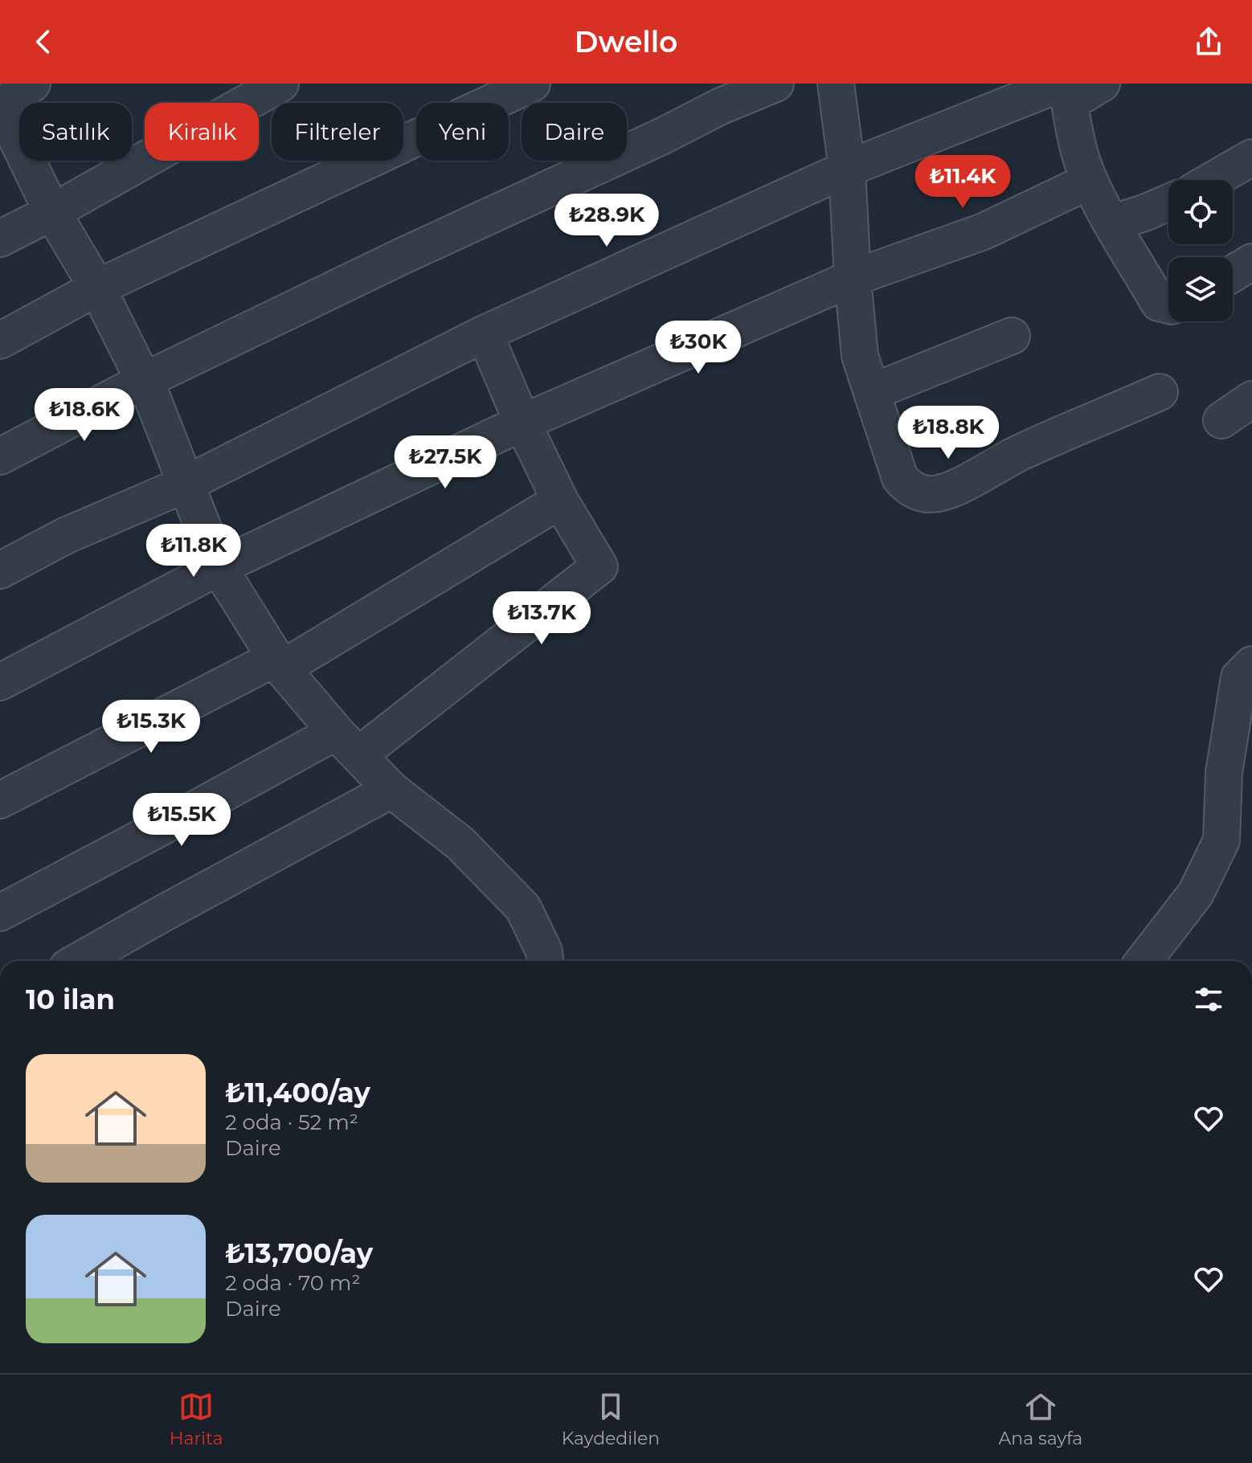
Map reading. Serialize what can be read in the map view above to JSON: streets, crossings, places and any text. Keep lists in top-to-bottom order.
{
  "page": {
    "header": "Dwello",
    "chip": [
      "Satılık",
      "Kiralık",
      "Filtreler",
      "Yeni",
      "Daire"
    ],
    "price": [
      "₺11.4K",
      "₺28.9K",
      "₺30K",
      "₺18.6K",
      "₺18.8K",
      "₺27.5K",
      "₺11.8K",
      "₺13.7K",
      "₺15.3K",
      "₺15.5K"
    ],
    "heading": "10 ilan",
    "list": [
      {
        "name": "₺11,400/ay",
        "note": "2 oda · 52 m² · Daire"
      },
      {
        "name": "₺13,700/ay",
        "note": "2 oda · 70 m² · Daire"
      }
    ],
    "tabs": ["Harita", "Kaydedilen", "Ana sayfa"]
  }
}
